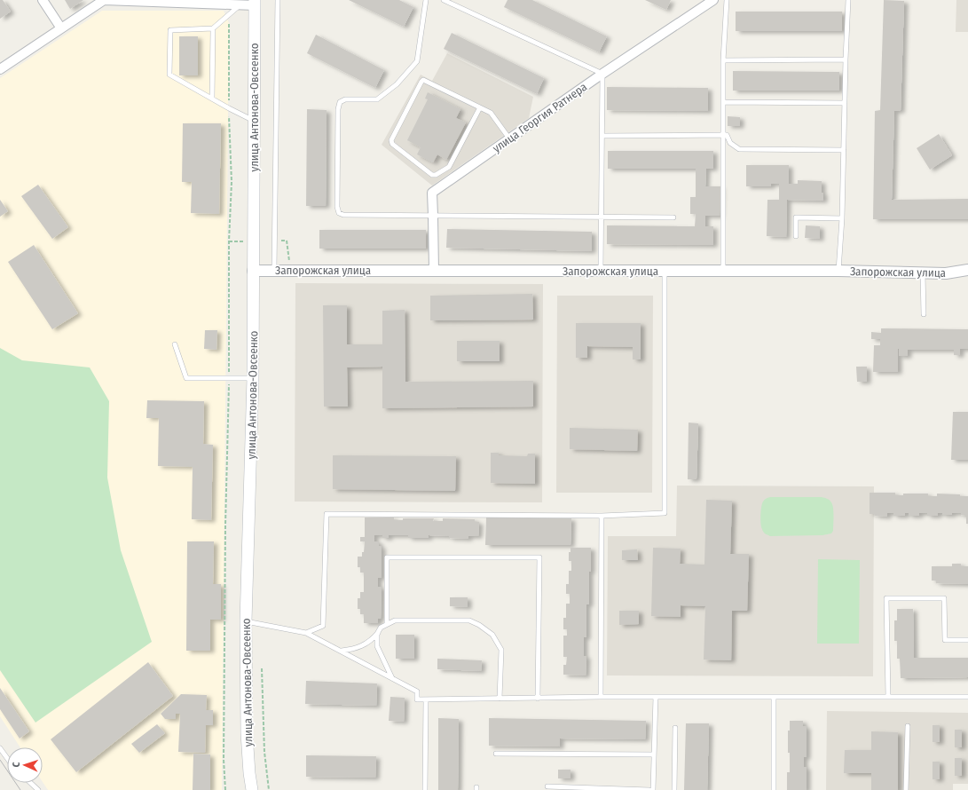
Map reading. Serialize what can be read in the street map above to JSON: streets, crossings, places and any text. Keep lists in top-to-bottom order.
{
  "streets": {
    "main road": ["улица Антонова-Овсеенко"],
    "street": ["улица Георгия Ратнера", "Запорожская улица"]
  },
  "crossings": [
    ["улица Антонова-Овсеенко", "Запорожская улица"],
    ["улица Георгия Ратнера", "Запорожская улица"]
  ],
  "north": "left"
}
